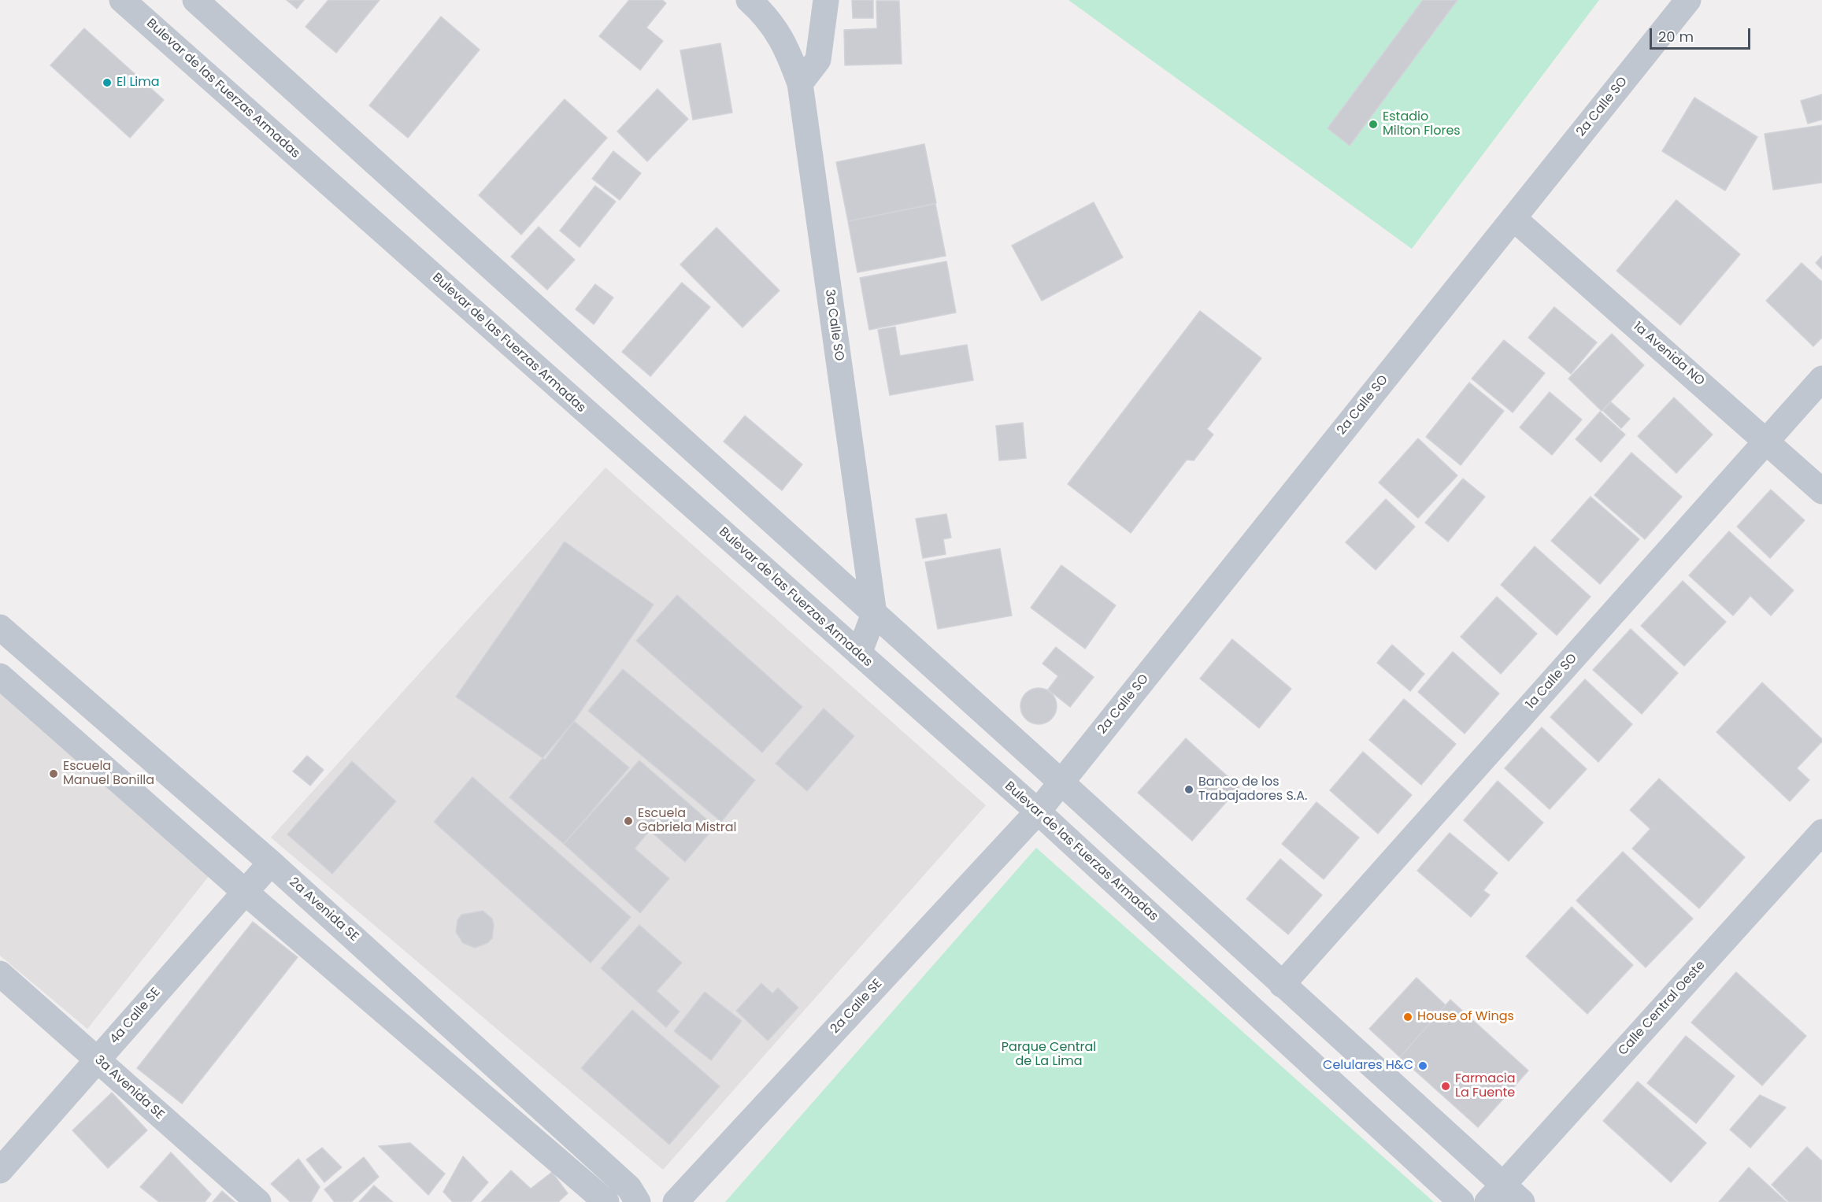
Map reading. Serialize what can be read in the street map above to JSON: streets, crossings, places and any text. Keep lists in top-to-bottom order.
{
  "streets": {
    "street": [
      "Bulevar de las Fuerzas Armadas",
      "2a Calle SO",
      "3a Calle SO",
      "1a Avenida NO",
      "1a Calle SO",
      "2a Avenida SE",
      "2a Calle SE",
      "Calle Central Oeste",
      "4a Calle SE",
      "3a Avenida SE"
    ]
  },
  "crossings": [
    ["Bulevar de las Fuerzas Armadas", "2a Calle SO"],
    ["Bulevar de las Fuerzas Armadas", "3a Calle SO"],
    ["Bulevar de las Fuerzas Armadas", "2a Calle SE"],
    ["2a Calle SO", "1a Avenida NO"],
    ["2a Calle SO", "2a Calle SE"],
    ["1a Avenida NO", "1a Calle SO"],
    ["2a Avenida SE", "4a Calle SE"],
    ["4a Calle SE", "3a Avenida SE"]
  ],
  "parks": ["Parque Central de La Lima"],
  "places": [
    "El Lima",
    "Estadio Milton Flores",
    "Escuela Manuel Bonilla",
    "Banco de los Trabajadores S.A.",
    "Escuela Gabriela Mistral",
    "House of Wings",
    "Celulares H&C",
    "Farmacia La Fuente"
  ],
  "scale_bar": "20 m"
}
